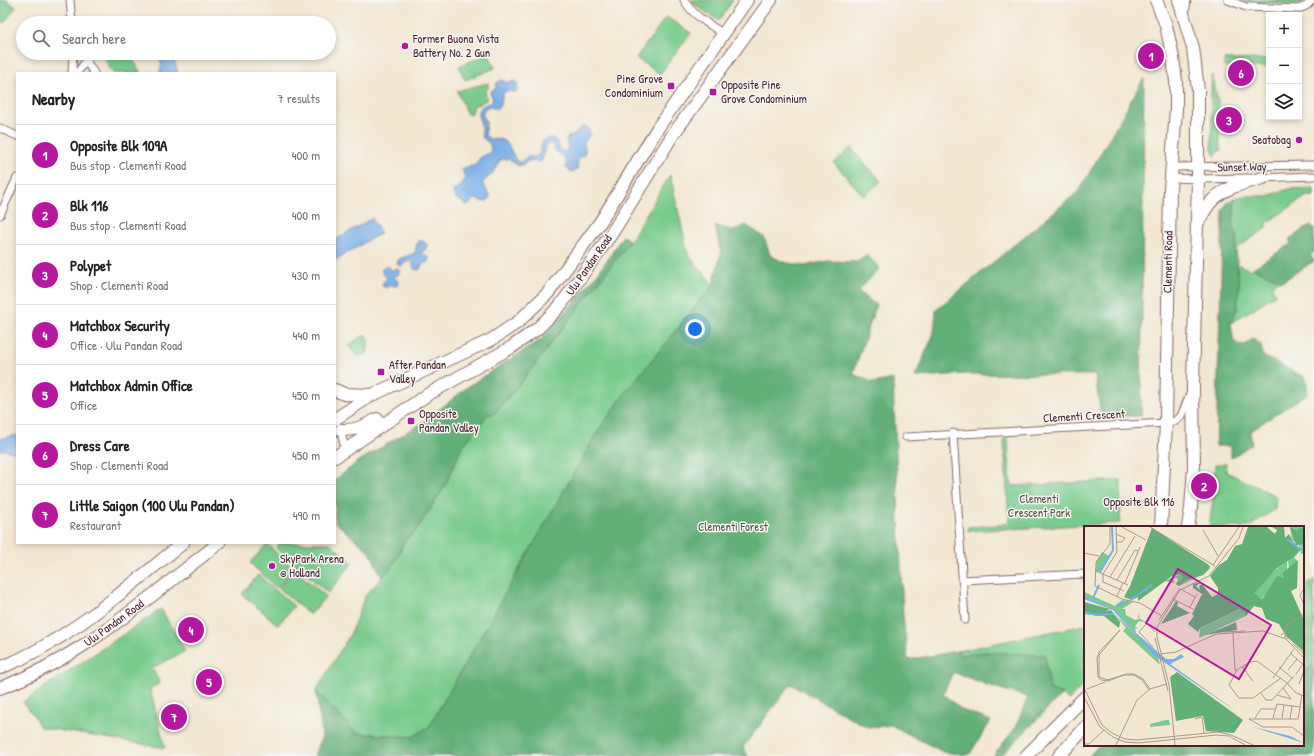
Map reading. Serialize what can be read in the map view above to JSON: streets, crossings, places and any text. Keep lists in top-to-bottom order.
{
  "streets": {
    "main road": ["Clementi Road", "Ulu Pandan Road"],
    "street": ["Sunset Way", "Clementi Crescent"]
  },
  "crossings": [
    ["Sunset Way", "Clementi Road"],
    ["Clementi Road", "Clementi Crescent"]
  ],
  "parks": ["Clementi Crescent Park", "Clementi Forest"],
  "places": {
    "other": ["Former Buona Vista Battery No. 2 Gun", "Seatobag", "SkyPark Arena @ Holland"],
    "transit": [
      "Pine Grove Condominium",
      "Opposite Pine Grove Condominium",
      "After Pandan Valley",
      "Opposite Pandan Valley",
      "Opposite Blk 116"
    ]
  },
  "page": {
    "map_buttons": ["+", "−"],
    "search": "Search here",
    "pins": [
      "1",
      "6",
      "3",
      "2",
      "4",
      "5",
      "7"
    ],
    "heading": ["Nearby", "7 results"],
    "list": [
      {
        "mark": "1",
        "name": "Opposite Blk 109A",
        "note": "Bus stop · Clementi Road",
        "value": "400 m"
      },
      {
        "mark": "2",
        "name": "Blk 116",
        "note": "Bus stop · Clementi Road",
        "value": "400 m"
      },
      {
        "mark": "3",
        "name": "Polypet",
        "note": "Shop · Clementi Road",
        "value": "430 m"
      },
      {
        "mark": "4",
        "name": "Matchbox Security",
        "note": "Office · Ulu Pandan Road",
        "value": "440 m"
      },
      {
        "mark": "5",
        "name": "Matchbox Admin Office",
        "note": "Office",
        "value": "450 m"
      },
      {
        "mark": "6",
        "name": "Dress Care",
        "note": "Shop · Clementi Road",
        "value": "450 m"
      },
      {
        "mark": "7",
        "name": "Little Saigon (100 Ulu Pandan)",
        "note": "Restaurant",
        "value": "490 m"
      }
    ]
  }
}
